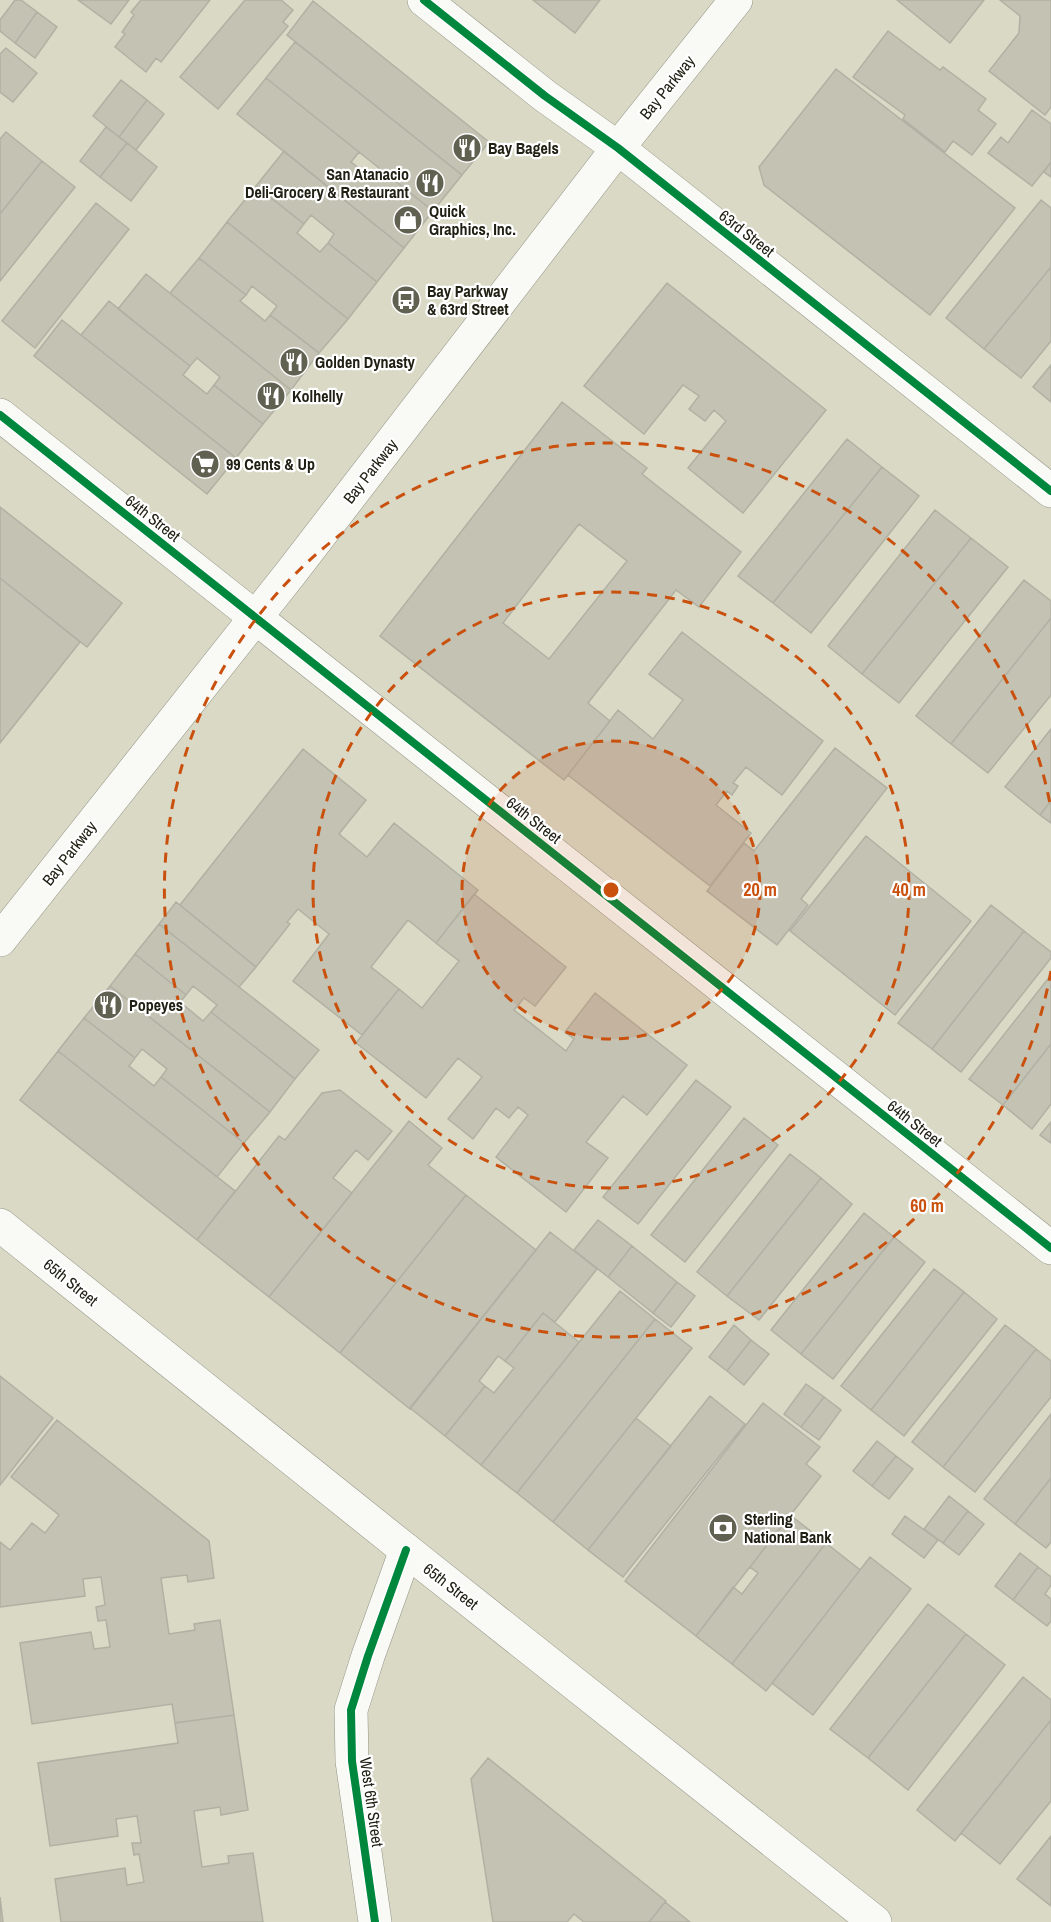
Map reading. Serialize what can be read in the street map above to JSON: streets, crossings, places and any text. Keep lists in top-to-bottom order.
{
  "streets": {
    "street": [
      "Bay Parkway",
      "63rd Street",
      "64th Street",
      "65th Street",
      "West 6th Street"
    ]
  },
  "crossings": [
    ["Bay Parkway", "63rd Street"],
    ["Bay Parkway", "64th Street"],
    ["65th Street", "West 6th Street"]
  ],
  "places": {
    "restaurant": [
      "Bay Bagels",
      "San Atanacio Deli-Grocery & Restaurant",
      "Golden Dynasty",
      "Kolhelly",
      "Popeyes"
    ],
    "shop": ["Quick Graphics, Inc."],
    "bus stop": ["Bay Parkway & 63rd Street"],
    "supermarket": ["99 Cents & Up"],
    "bank": ["Sterling National Bank"]
  },
  "rings": ["20 m", "40 m", "60 m"]
}
